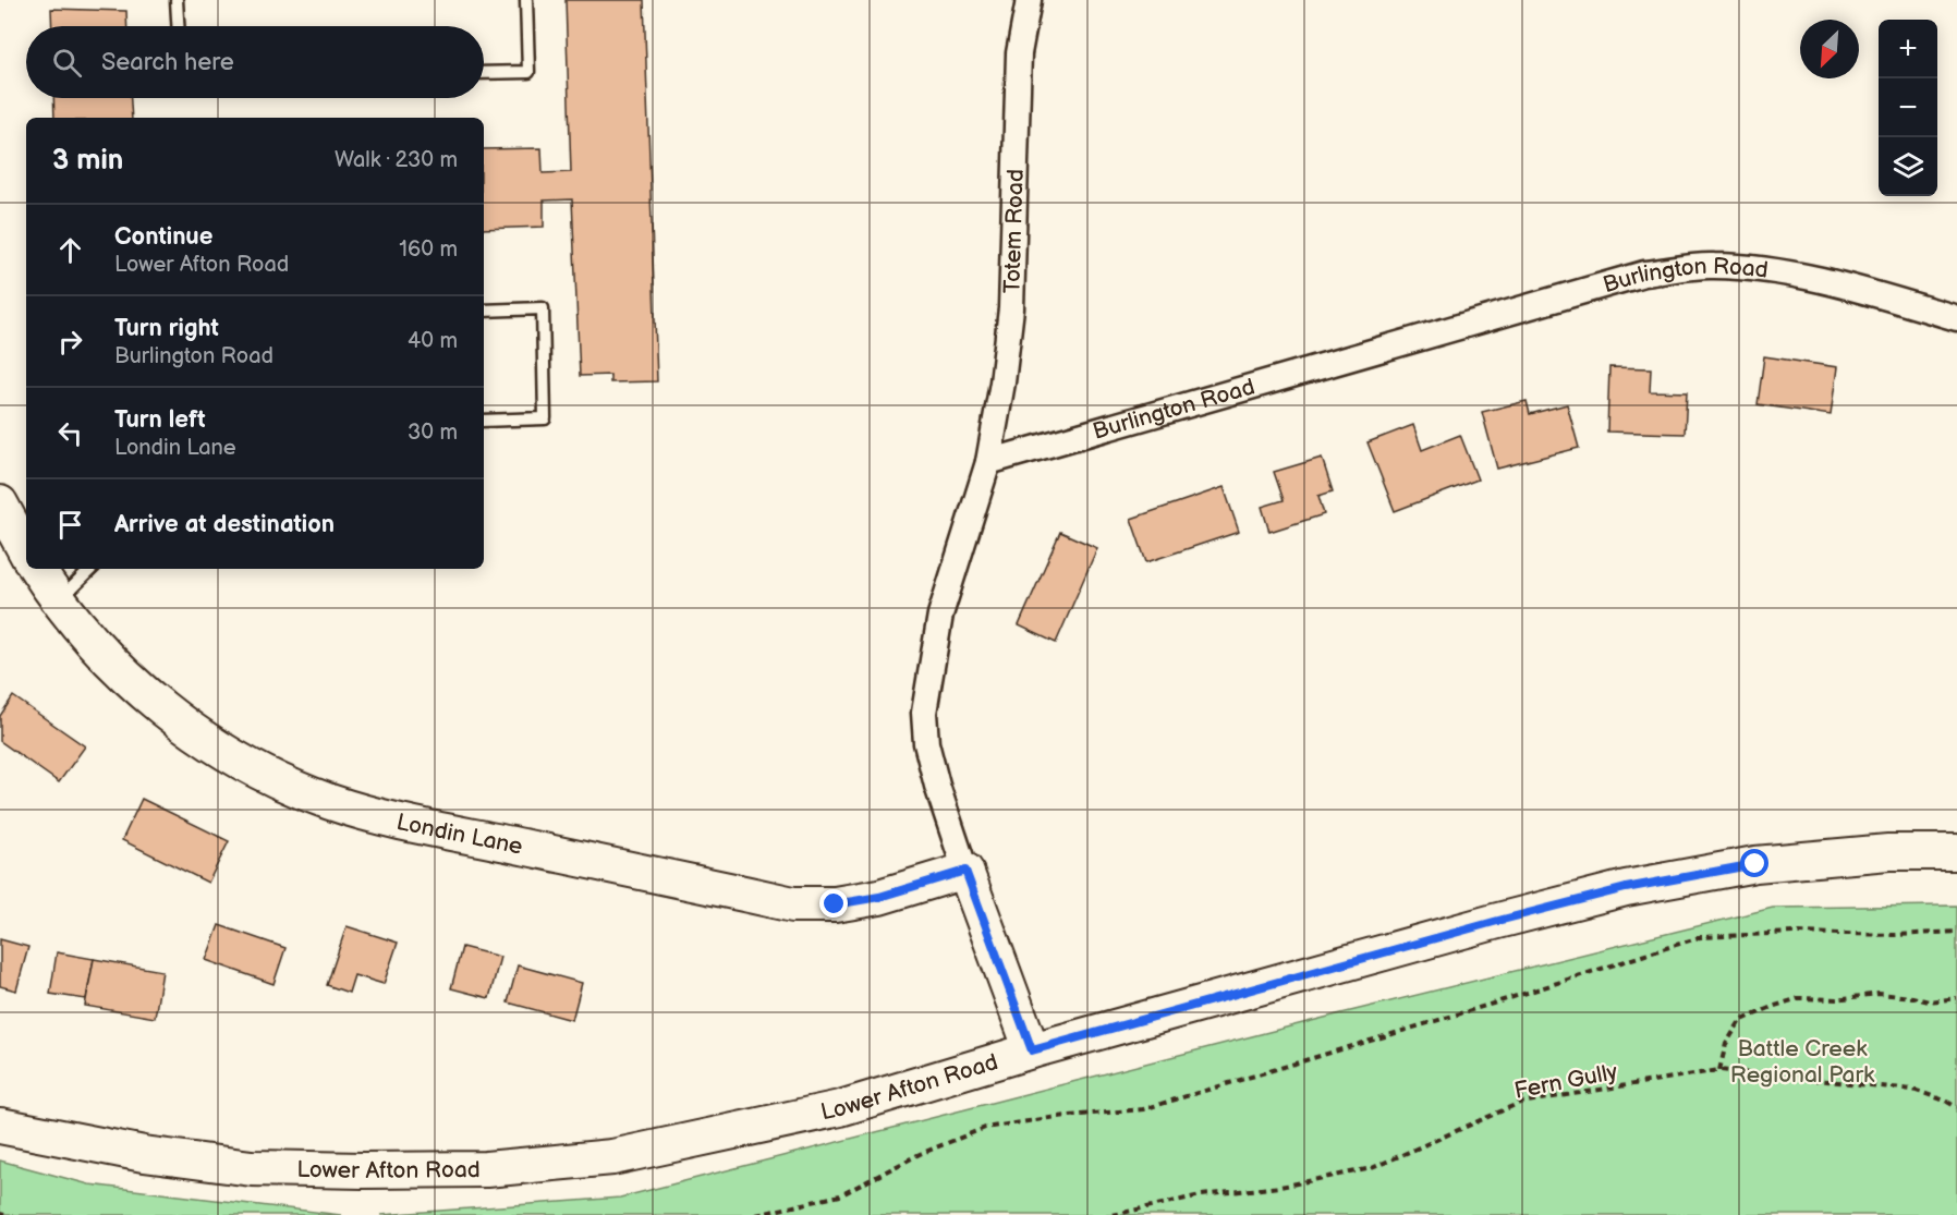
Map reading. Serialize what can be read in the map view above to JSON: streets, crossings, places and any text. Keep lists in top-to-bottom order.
{
  "streets": {
    "main road": ["Londin Lane", "Lower Afton Road"],
    "street": ["Totem Road", "Burlington Road"],
    "path": ["Fern Gully"]
  },
  "crossings": [
    ["Totem Road", "Burlington Road"]
  ],
  "parks": ["Battle Creek Regional Park"],
  "north": "bottom left",
  "page": {
    "map_buttons": ["+", "−"],
    "search": "Search here",
    "heading": ["3 min", "Walk · 230 m"],
    "list": [
      ["Continue", "Lower Afton Road", "160 m"],
      ["Turn right", "Burlington Road", "40 m"],
      ["Turn left", "Londin Lane", "30 m"],
      "Arrive at destination"
    ]
  }
}
